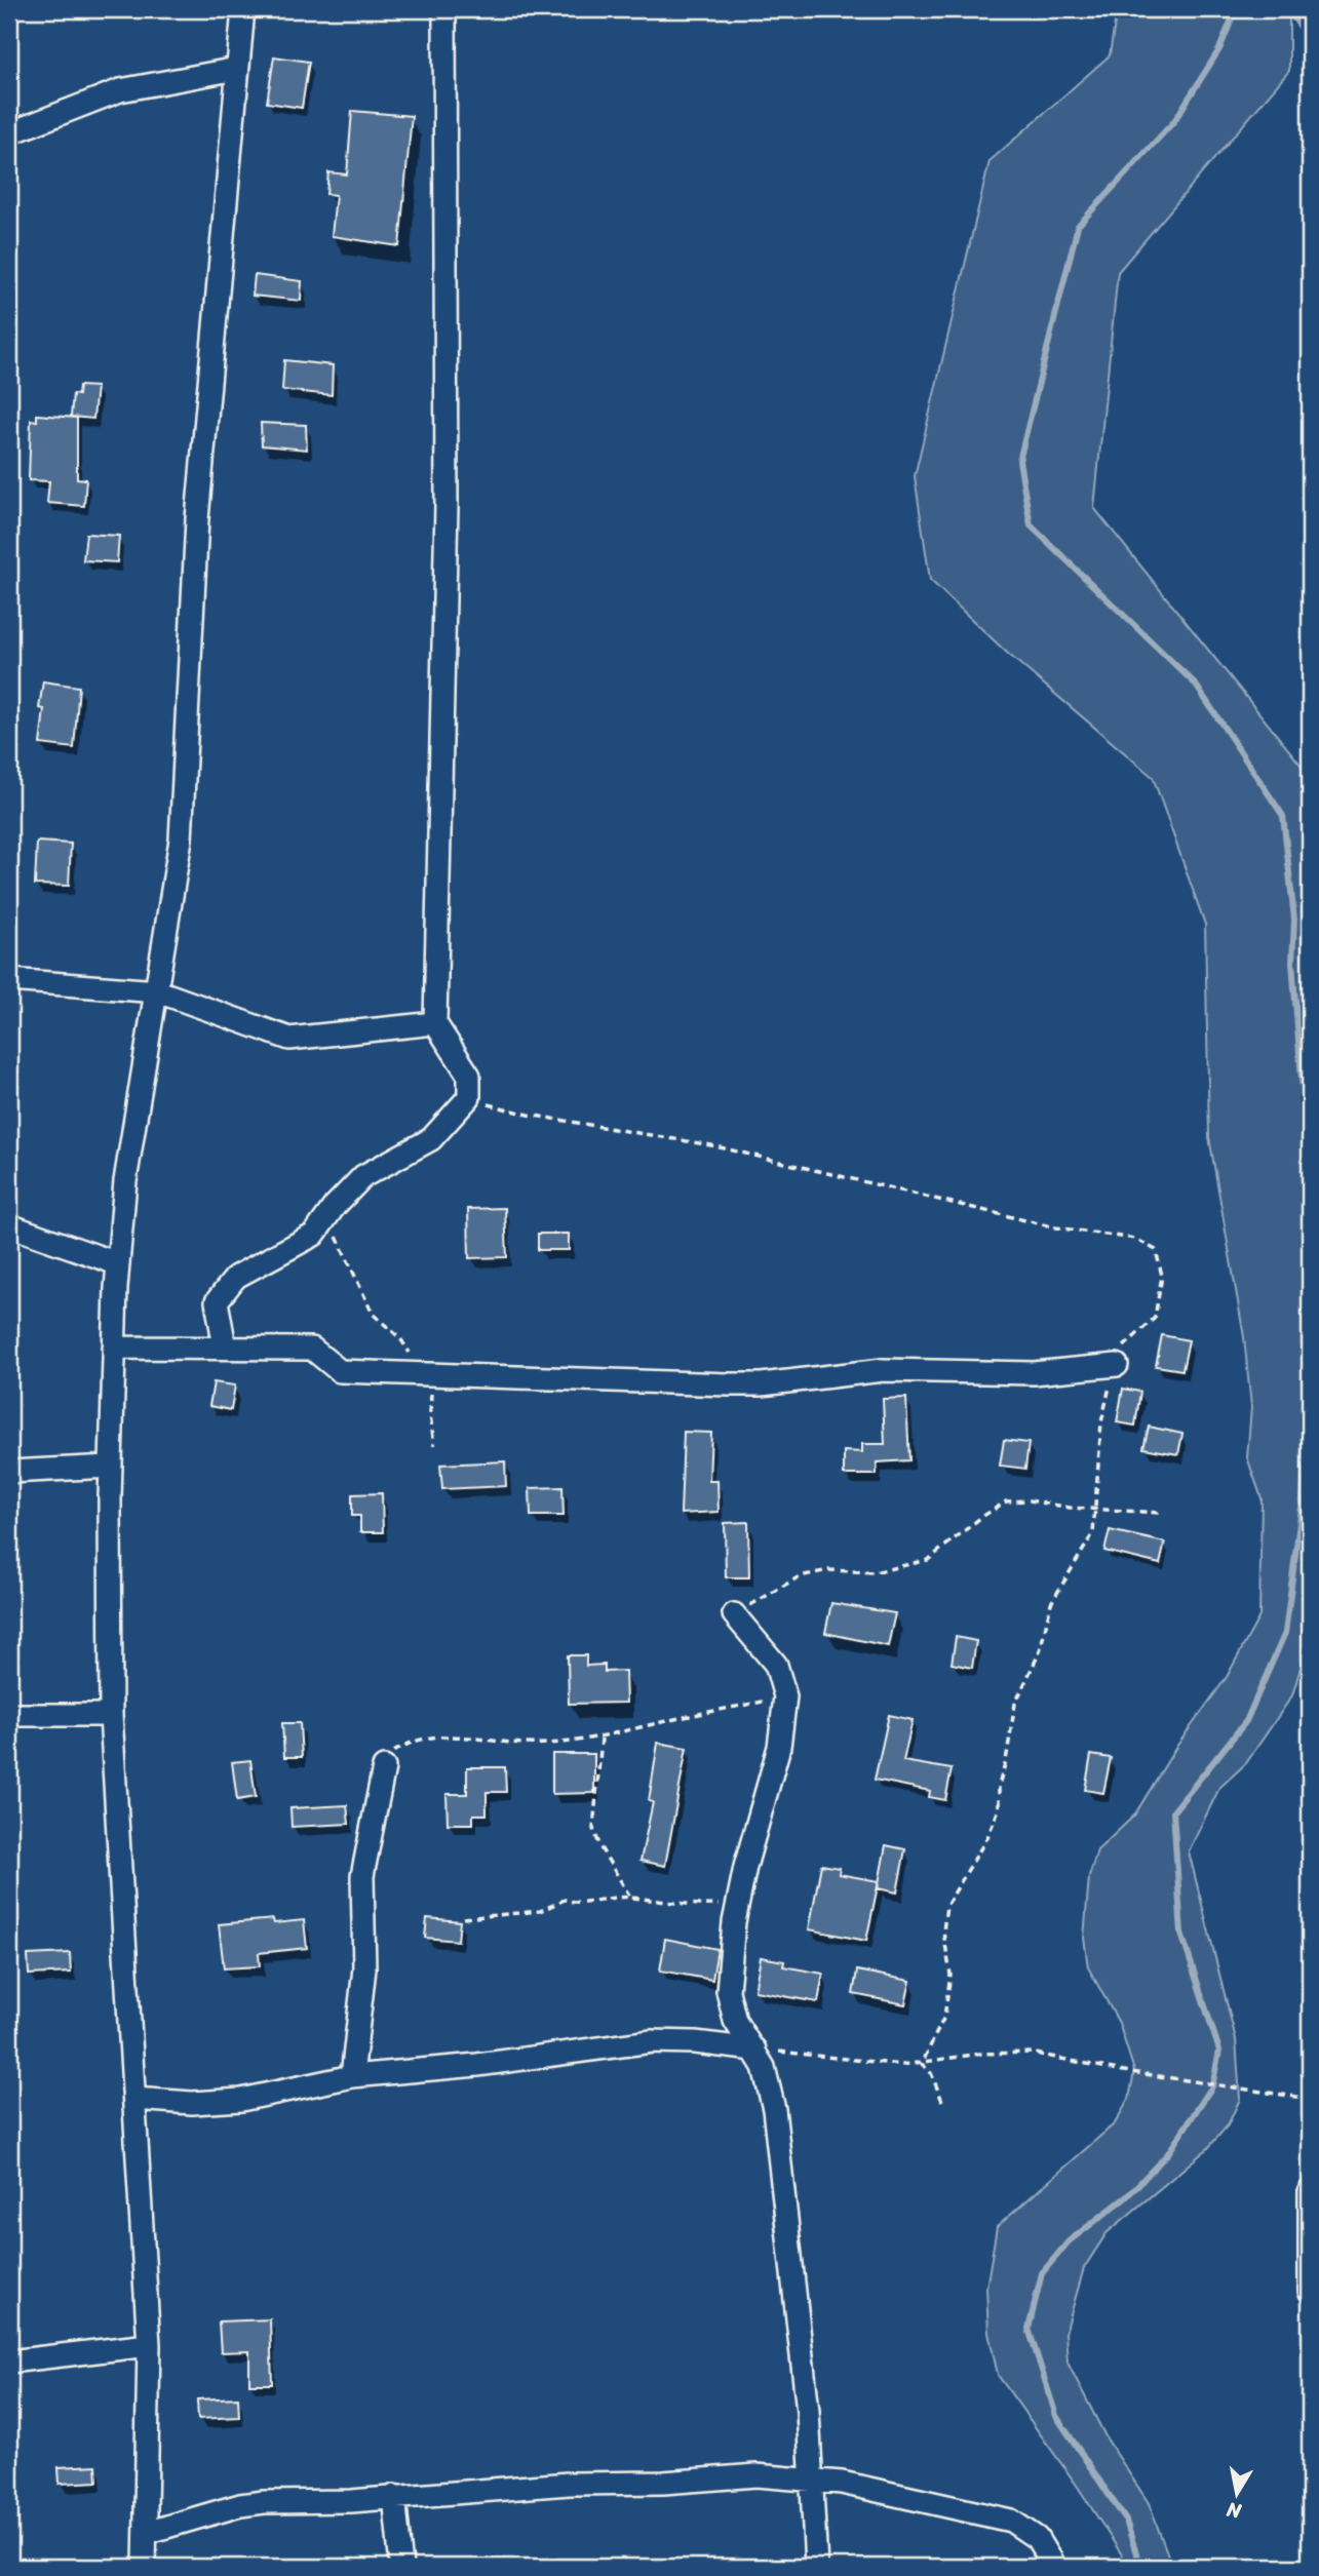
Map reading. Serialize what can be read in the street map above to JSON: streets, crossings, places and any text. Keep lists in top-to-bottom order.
{
  "north": "bottom"
}
